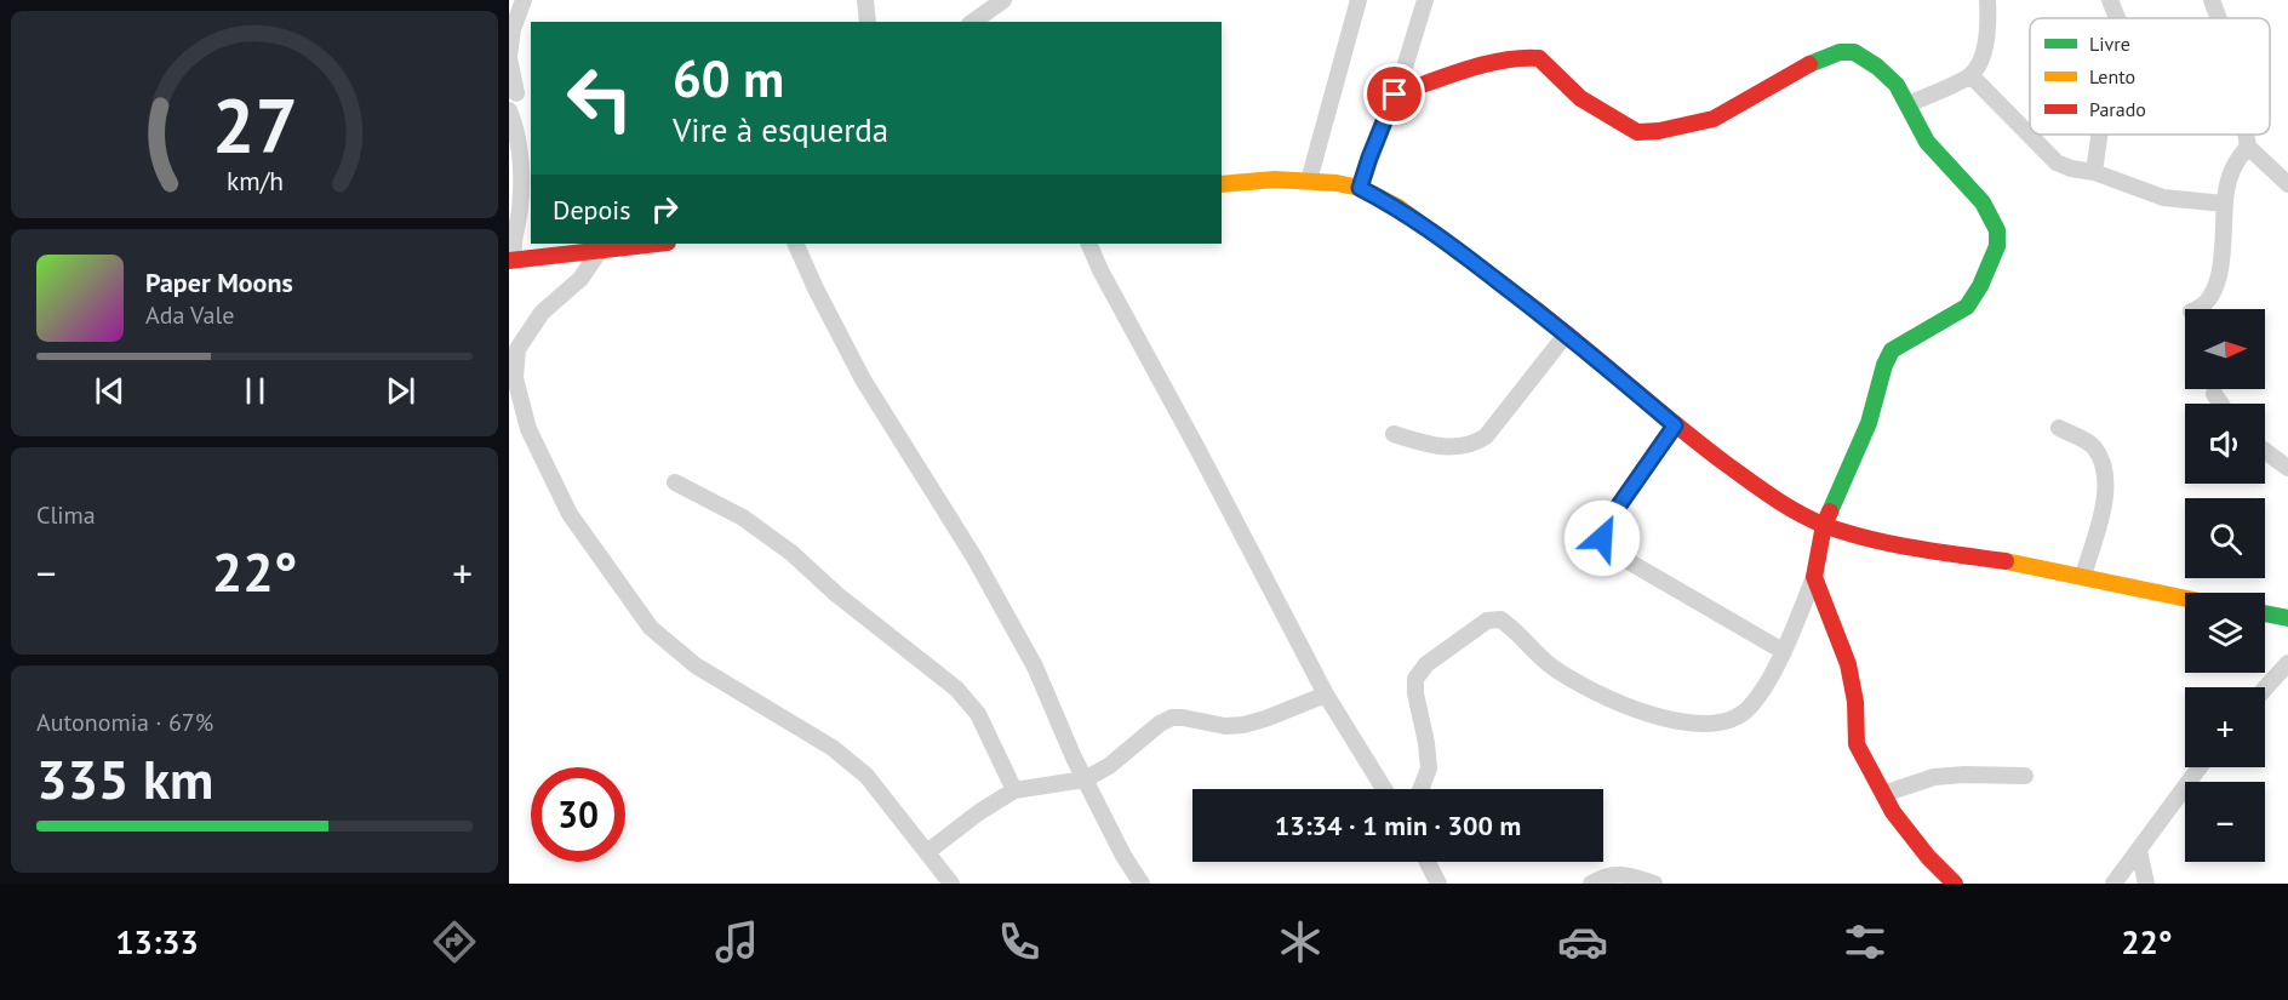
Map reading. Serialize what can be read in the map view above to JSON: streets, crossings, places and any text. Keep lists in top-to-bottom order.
{
  "legend": ["Livre", "Lento", "Parado"],
  "north": "right",
  "page": {
    "turn": ["60 m", "Vire à esquerda"],
    "then": "Depois",
    "song": ["Paper Moons", "Ada Vale"],
    "map_buttons": ["+", "−"],
    "tile": [
      "Clima",
      ["Autonomia · 67%", "335 km"]
    ],
    "heat": ["−", "22°", "+"],
    "limit": "30",
    "trip": "13:34 · 1 min · 300 m",
    "tabs": ["13:33", "22°"],
    "gauge": ["27", "km/h"]
  }
}
